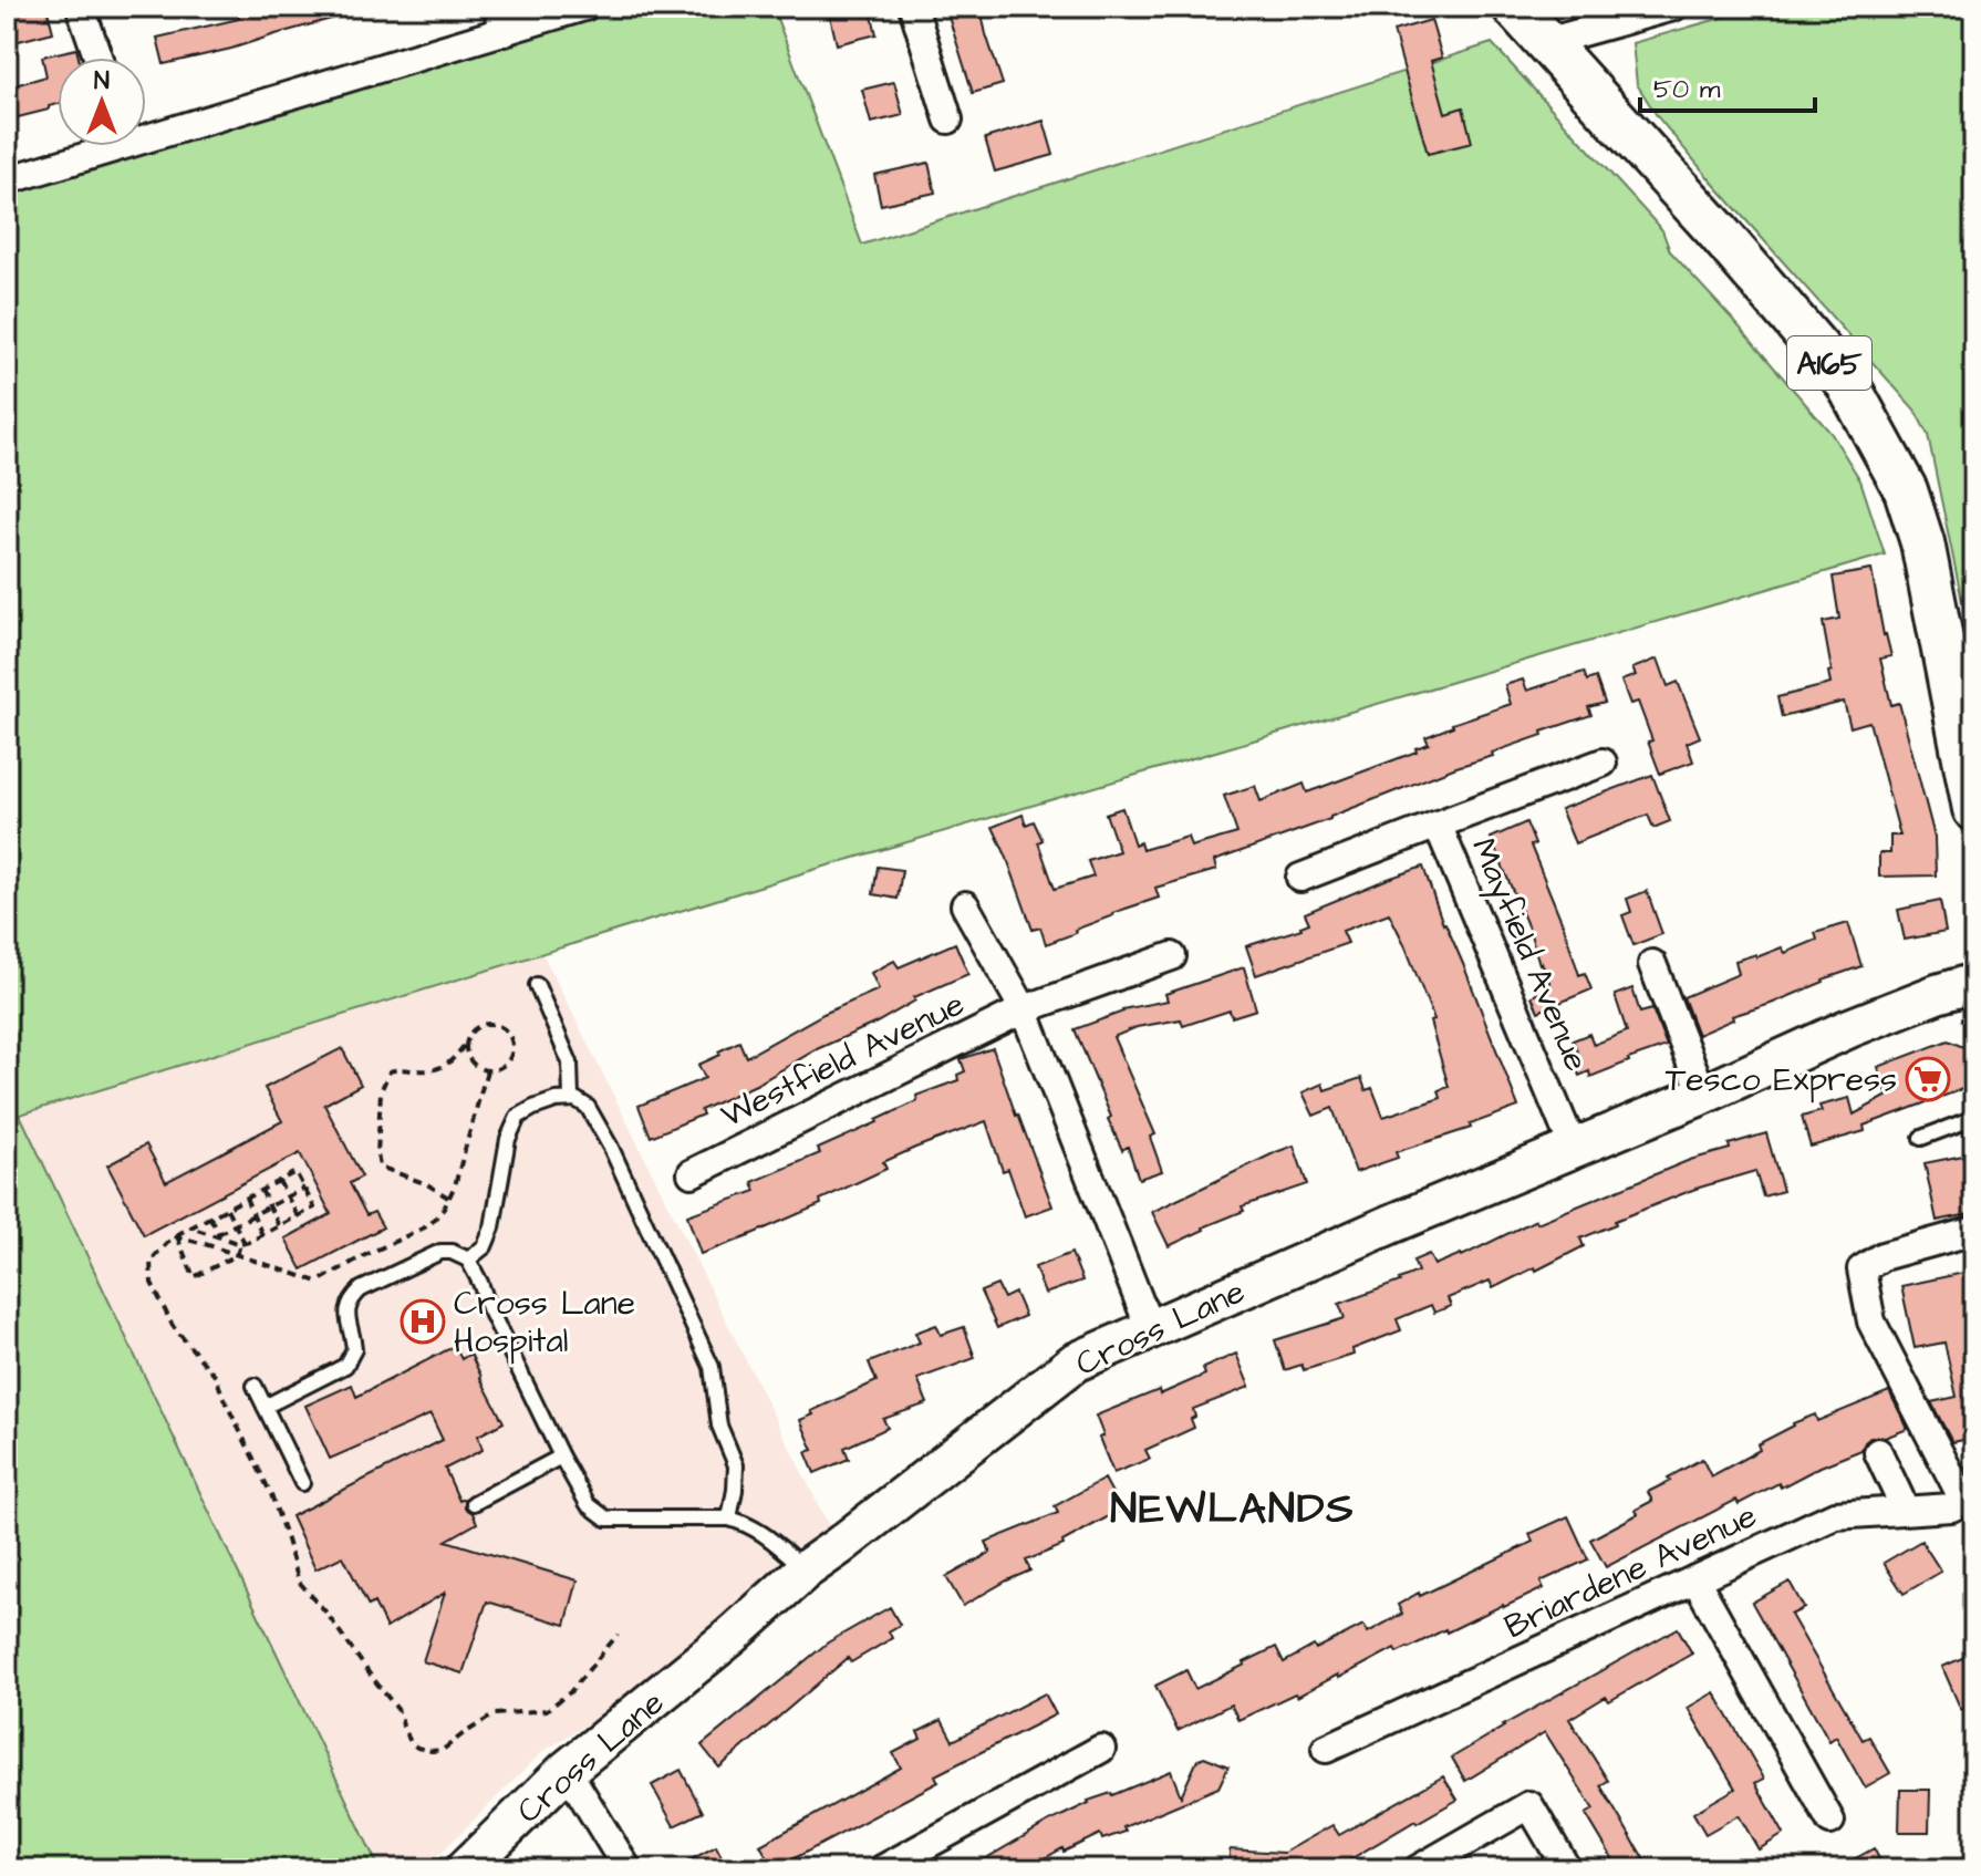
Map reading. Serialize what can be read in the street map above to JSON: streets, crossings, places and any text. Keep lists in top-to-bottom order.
{
  "streets": {
    "main road": ["A165"],
    "street": [
      "Mayfield Avenue",
      "Westfield Avenue",
      "Cross Lane",
      "Briardene Avenue"
    ]
  },
  "crossings": [
    ["Mayfield Avenue", "Cross Lane"],
    ["Westfield Avenue", "Cross Lane"]
  ],
  "districts": ["NEWLANDS"],
  "places": {
    "supermarket": ["Tesco Express"],
    "hospital": ["Cross Lane Hospital"]
  },
  "scale_bar": "50 m",
  "north": "top"
}
